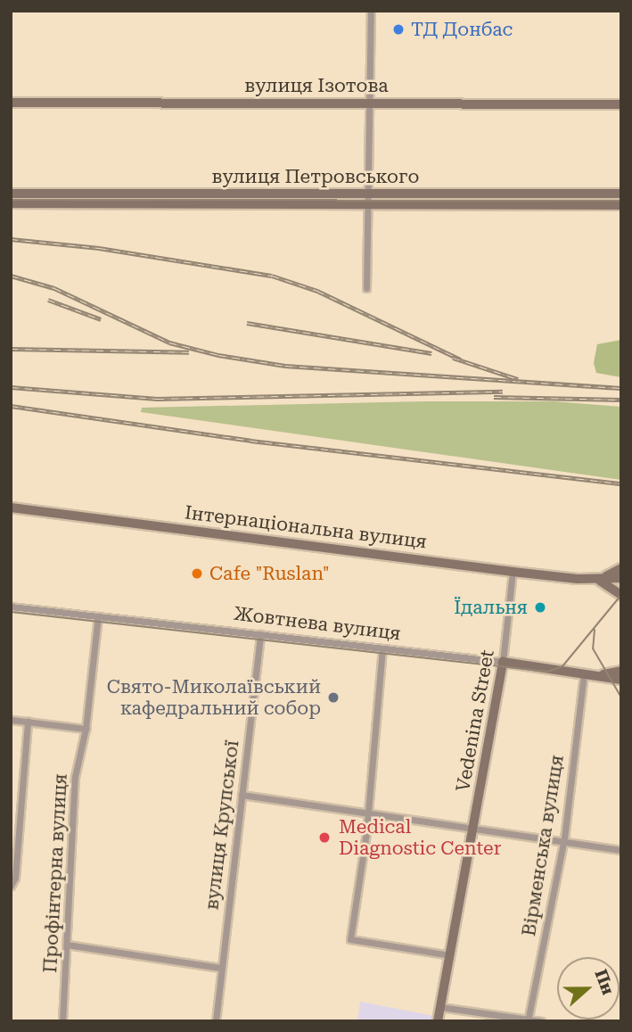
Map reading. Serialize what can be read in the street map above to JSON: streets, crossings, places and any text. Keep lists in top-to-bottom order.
{
  "streets": {
    "main road": [
      "вулиця Ізотова",
      "вулиця Петровського",
      "Інтернаціональна вулиця",
      "Жовтнева вулиця",
      "Vedenina Street"
    ],
    "street": ["вулиця Крупської", "Вірменська вулиця", "Профінтерна вулиця"]
  },
  "crossings": [
    ["Інтернаціональна вулиця", "Vedenina Street"],
    ["Жовтнева вулиця", "Vedenina Street"],
    ["Жовтнева вулиця", "вулиця Крупської"],
    ["Жовтнева вулиця", "Вірменська вулиця"],
    ["Жовтнева вулиця", "Профінтерна вулиця"]
  ],
  "places": [
    "ТД Донбас",
    "Cafe \"Ruslan\"",
    "Їдальня",
    "Свято-Миколаївський кафедральний собор",
    "Medical Diagnostic Center"
  ],
  "north": "right"
}
